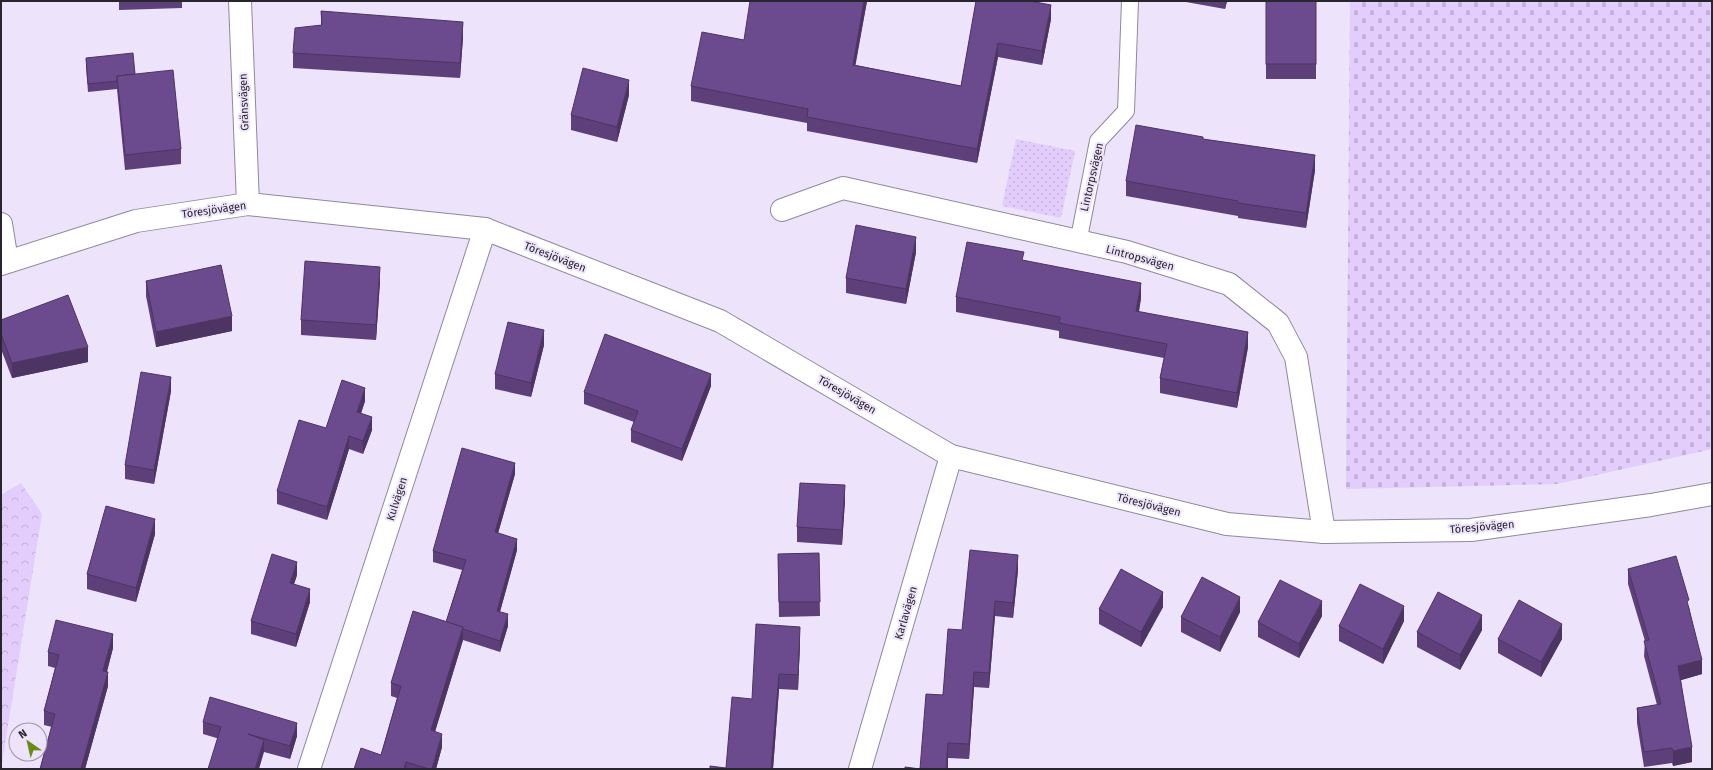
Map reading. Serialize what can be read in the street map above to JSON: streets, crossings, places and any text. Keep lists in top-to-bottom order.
{
  "streets": {
    "street": [
      "Gränsvägen",
      "Töresjövägen",
      "Lintropsvägen",
      "Kulvägen",
      "Karlavägen"
    ],
    "lane": ["Lintorpsvägen"]
  },
  "crossings": [
    ["Gränsvägen", "Töresjövägen"],
    ["Lintorpsvägen", "Lintropsvägen"],
    ["Töresjövägen", "Lintropsvägen"],
    ["Töresjövägen", "Kulvägen"],
    ["Töresjövägen", "Karlavägen"]
  ],
  "north": "top left"
}
